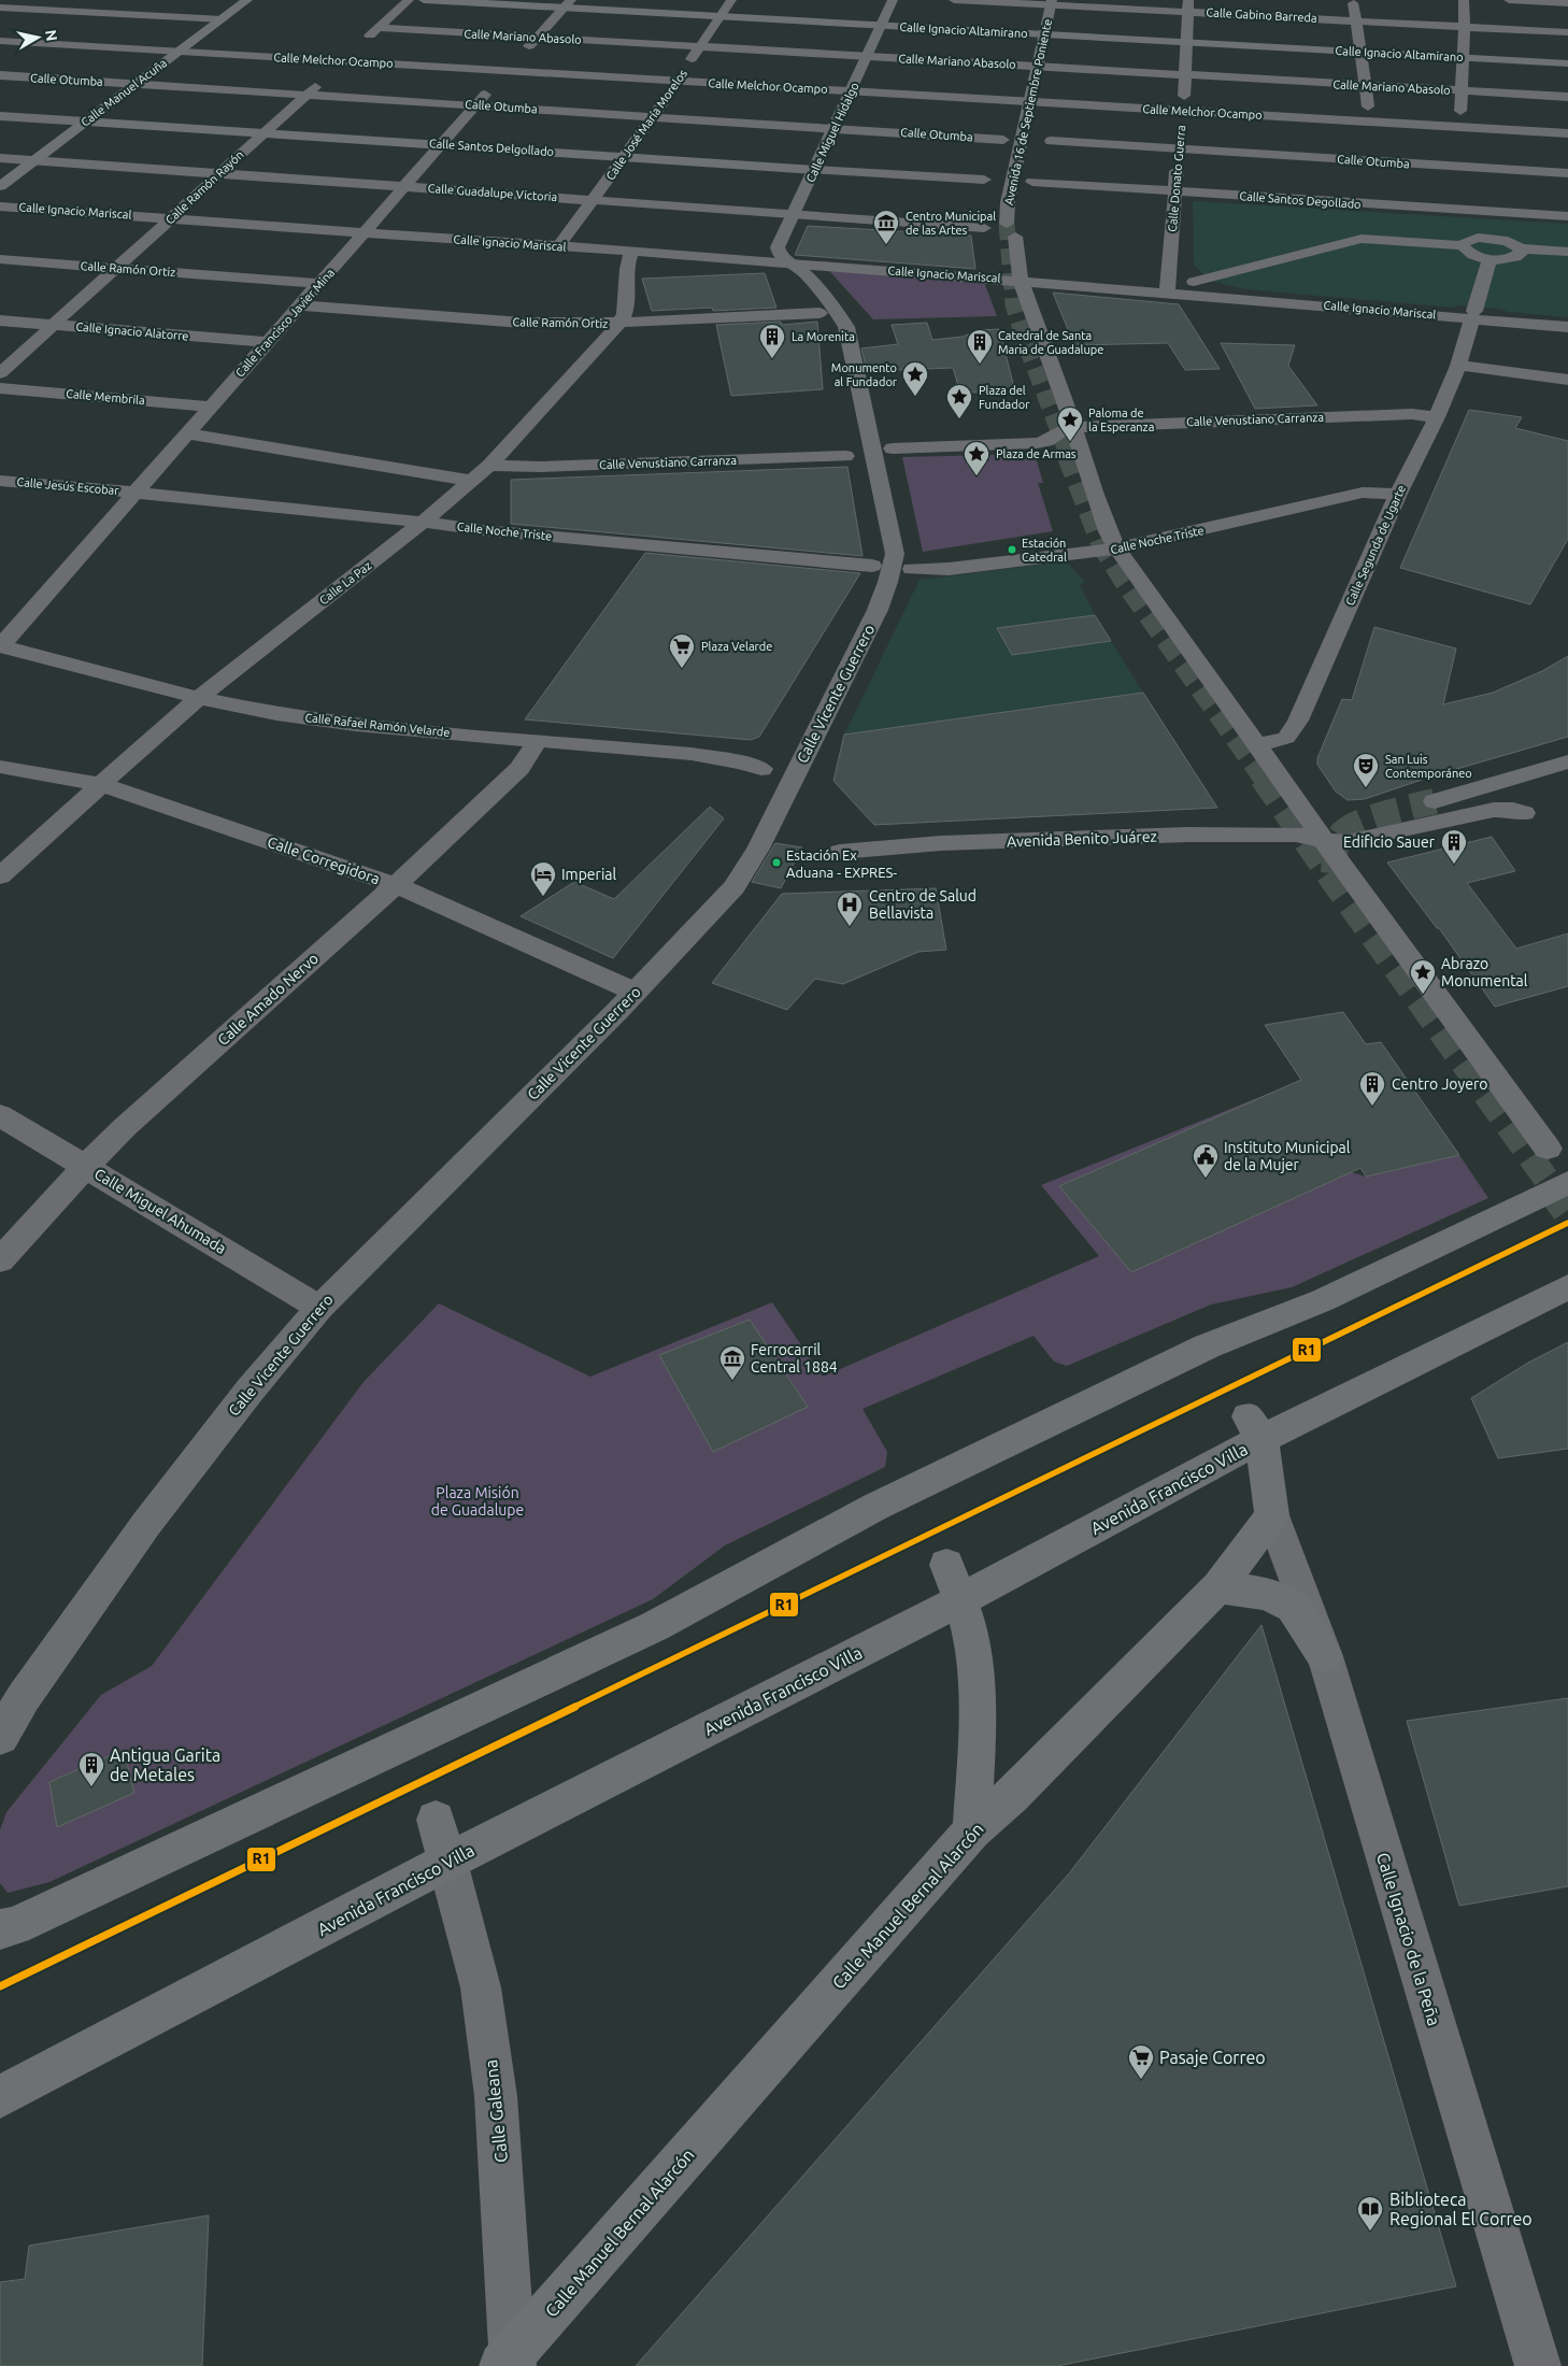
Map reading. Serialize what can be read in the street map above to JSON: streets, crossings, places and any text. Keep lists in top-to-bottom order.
{
  "streets": {
    "main road": [
      "Calle Ignacio Altamirano",
      "Calle Manuel Acuña",
      "Avenida 16 de Septiembre Poniente",
      "Calle Miguel Hidalgo",
      "Calle Santos Delgollado",
      "Calle Vicente Guerrero",
      "Avenida Francisco Villa",
      "Calle Manuel Bernal Alarcón"
    ],
    "street": [
      "Calle Gabino Barreda",
      "Calle Mariano Abasolo",
      "Calle Melchor Ocampo",
      "Calle Otumba",
      "Calle José María Morelos",
      "Calle Donato Guerra",
      "Calle Ramón Rayón",
      "Calle Guadalupe Victoria",
      "Calle Santos Degollado",
      "Calle Ignacio Mariscal",
      "Calle Ramón Ortiz",
      "Calle Francisco Javier Mina",
      "Calle Ignacio Alatorre",
      "Calle Membrila",
      "Calle Venustiano Carranza",
      "Calle Jesús Escobar",
      "Calle Noche Triste",
      "Calle Segunda de Ugarte",
      "Calle La Paz",
      "Calle Rafael Ramón Velarde",
      "Avenida Benito Juárez",
      "Calle Corregidora",
      "Calle Amado Nervo",
      "Calle Miguel Ahumada",
      "Calle Ignacio de la Peña",
      "Calle Galeana"
    ]
  },
  "crossings": [
    ["Calle Gabino Barreda", "Avenida 16 de Septiembre Poniente"],
    ["Calle Gabino Barreda", "Calle Donato Guerra"],
    ["Calle Ignacio Altamirano", "Avenida 16 de Septiembre Poniente"],
    ["Calle Ignacio Altamirano", "Calle José María Morelos"],
    ["Calle Ignacio Altamirano", "Calle Miguel Hidalgo"],
    ["Calle Ignacio Altamirano", "Calle Donato Guerra"],
    ["Calle Ignacio Altamirano", "Calle Francisco Javier Mina"],
    ["Calle Mariano Abasolo", "Avenida 16 de Septiembre Poniente"],
    ["Calle Mariano Abasolo", "Calle José María Morelos"],
    ["Calle Mariano Abasolo", "Calle Miguel Hidalgo"],
    ["Calle Mariano Abasolo", "Calle Donato Guerra"],
    ["Calle Mariano Abasolo", "Calle Ramón Rayón"],
    ["Calle Mariano Abasolo", "Calle Francisco Javier Mina"],
    ["Calle Melchor Ocampo", "Calle Manuel Acuña"],
    ["Calle Melchor Ocampo", "Avenida 16 de Septiembre Poniente"],
    ["Calle Melchor Ocampo", "Calle José María Morelos"],
    ["Calle Melchor Ocampo", "Calle Miguel Hidalgo"],
    ["Calle Melchor Ocampo", "Calle Donato Guerra"],
    ["Calle Melchor Ocampo", "Calle Ramón Rayón"],
    ["Calle Melchor Ocampo", "Calle Francisco Javier Mina"],
    ["Calle Otumba", "Calle Manuel Acuña"],
    ["Calle Otumba", "Calle José María Morelos"],
    ["Calle Otumba", "Calle Miguel Hidalgo"],
    ["Calle Otumba", "Calle Donato Guerra"],
    ["Calle Otumba", "Calle Ramón Rayón"],
    ["Calle Otumba", "Calle Francisco Javier Mina"],
    ["Calle Manuel Acuña", "Calle Santos Delgollado"],
    ["Calle Manuel Acuña", "Calle Guadalupe Victoria"],
    ["Calle José María Morelos", "Calle Santos Delgollado"],
    ["Calle José María Morelos", "Calle Guadalupe Victoria"],
    ["Calle José María Morelos", "Calle Ignacio Mariscal"],
    ["Calle Miguel Hidalgo", "Calle Santos Delgollado"],
    ["Calle Miguel Hidalgo", "Calle Guadalupe Victoria"],
    ["Calle Miguel Hidalgo", "Calle Ignacio Mariscal"],
    ["Calle Miguel Hidalgo", "Calle Vicente Guerrero"],
    ["Calle Santos Delgollado", "Calle Ramón Rayón"],
    ["Calle Santos Delgollado", "Calle Francisco Javier Mina"],
    ["Calle Donato Guerra", "Calle Santos Degollado"],
    ["Calle Donato Guerra", "Calle Ignacio Mariscal"],
    ["Calle Ramón Rayón", "Calle Guadalupe Victoria"],
    ["Calle Ramón Rayón", "Calle Ignacio Mariscal"],
    ["Calle Ramón Rayón", "Calle Ramón Ortiz"],
    ["Calle Ramón Rayón", "Calle Ignacio Alatorre"],
    ["Calle Guadalupe Victoria", "Calle Francisco Javier Mina"],
    ["Calle Ignacio Mariscal", "Calle Francisco Javier Mina"],
    ["Calle Ignacio Mariscal", "Calle La Paz"],
    ["Calle Ignacio Mariscal", "Calle Vicente Guerrero"],
    ["Calle Ramón Ortiz", "Calle Francisco Javier Mina"],
    ["Calle Ramón Ortiz", "Calle La Paz"],
    ["Calle Francisco Javier Mina", "Calle Ignacio Alatorre"],
    ["Calle Francisco Javier Mina", "Calle Membrila"],
    ["Calle Francisco Javier Mina", "Calle Jesús Escobar"],
    ["Calle Francisco Javier Mina", "Calle Noche Triste"],
    ["Calle Francisco Javier Mina", "Calle Rafael Ramón Velarde"],
    ["Calle Venustiano Carranza", "Calle Segunda de Ugarte"],
    ["Calle Venustiano Carranza", "Calle La Paz"],
    ["Calle Jesús Escobar", "Calle Noche Triste"],
    ["Calle Noche Triste", "Calle Segunda de Ugarte"],
    ["Calle Noche Triste", "Calle La Paz"],
    ["Calle La Paz", "Calle Rafael Ramón Velarde"],
    ["Calle La Paz", "Calle Corregidora"],
    ["Calle Vicente Guerrero", "Calle Corregidora"],
    ["Calle Vicente Guerrero", "Calle Miguel Ahumada"],
    ["Calle Rafael Ramón Velarde", "Calle Amado Nervo"],
    ["Calle Corregidora", "Calle Amado Nervo"],
    ["Calle Amado Nervo", "Calle Miguel Ahumada"],
    ["Avenida Francisco Villa", "Calle Galeana"],
    ["Calle Manuel Bernal Alarcón", "Calle Ignacio de la Peña"],
    ["Calle Manuel Bernal Alarcón", "Calle Galeana"]
  ],
  "parks": ["Plaza Misión de Guadalupe"],
  "places": {
    "museum": ["Centro Municipal de las Artes", "Ferrocarril Central 1884"],
    "building": [
      "La Morenita",
      "Catedral de Santa Maria de Guadalupe",
      "Edificio Sauer",
      "Centro Joyero",
      "Antigua Garita de Metales"
    ],
    "place": [
      "Monumento al Fundador",
      "Plaza del Fundador",
      "Paloma de la Esperanza",
      "Plaza de Armas",
      "Abrazo Monumental"
    ],
    "other": ["Estación Catedral", "Estación Ex Aduana - EXPRES-"],
    "supermarket": ["Plaza Velarde", "Pasaje Correo"],
    "theatre": ["San Luis Contemporáneo"],
    "hotel": ["Imperial"],
    "hospital": ["Centro de Salud Bellavista"],
    "public building": ["Instituto Municipal de la Mujer"],
    "library": ["Biblioteca Regional El Correo"]
  },
  "lines": ["transit line R1"],
  "north": "right"
}
